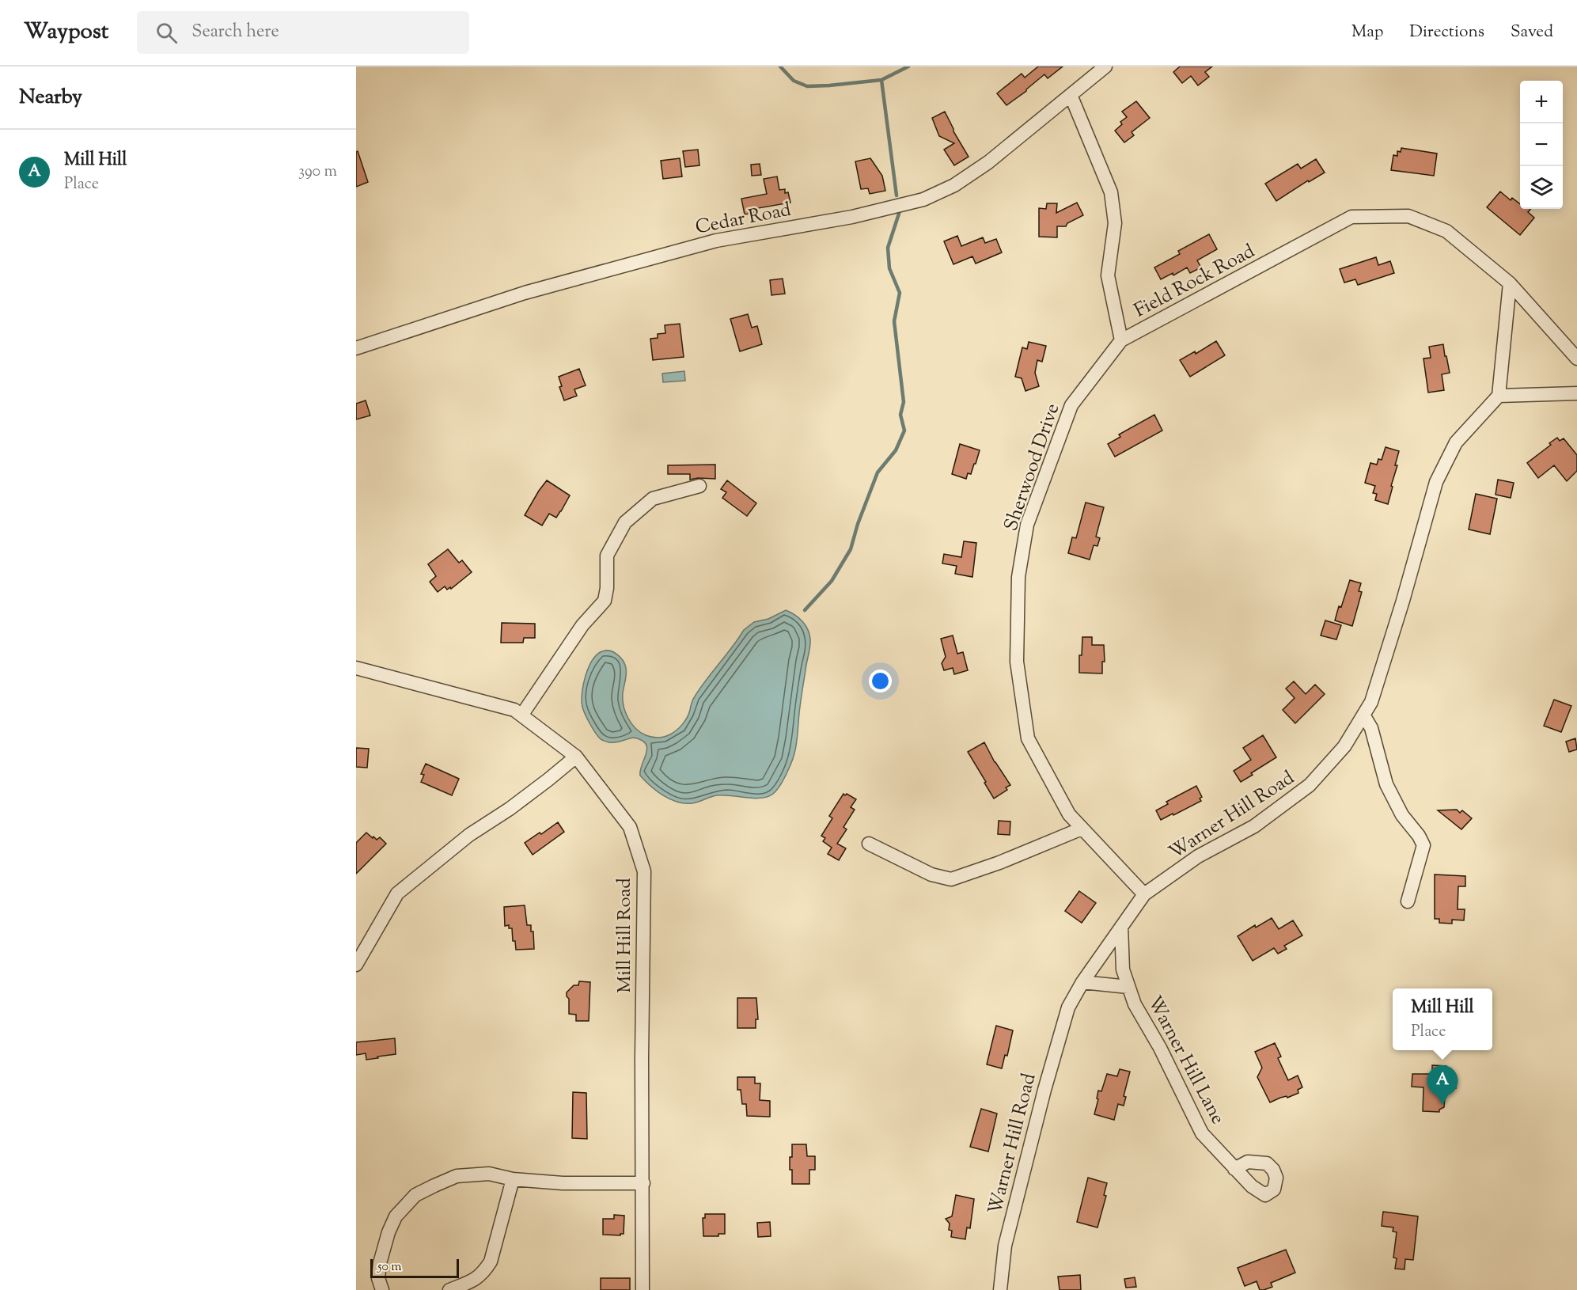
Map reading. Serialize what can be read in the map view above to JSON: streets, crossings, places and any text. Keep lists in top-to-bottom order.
{
  "streets": {
    "street": [
      "Cedar Road",
      "Field Rock Road",
      "Sherwood Drive",
      "Warner Hill Road",
      "Mill Hill Road",
      "Warner Hill Lane"
    ]
  },
  "crossings": [
    ["Cedar Road", "Field Rock Road"],
    ["Field Rock Road", "Sherwood Drive"],
    ["Sherwood Drive", "Warner Hill Road"],
    ["Warner Hill Road", "Warner Hill Lane"]
  ],
  "scale_bar": "50 m",
  "page": {
    "header": "Waypost",
    "search": "Search here",
    "nav": ["Map", "Directions", "Saved"],
    "heading": "Nearby",
    "map_buttons": ["+", "−"],
    "list": [
      {
        "mark": "A",
        "name": "Mill Hill",
        "note": "Place",
        "value": "390 m"
      }
    ],
    "popup": ["Mill Hill", "Place"],
    "pins": "A",
    "scale": "50 m"
  }
}
